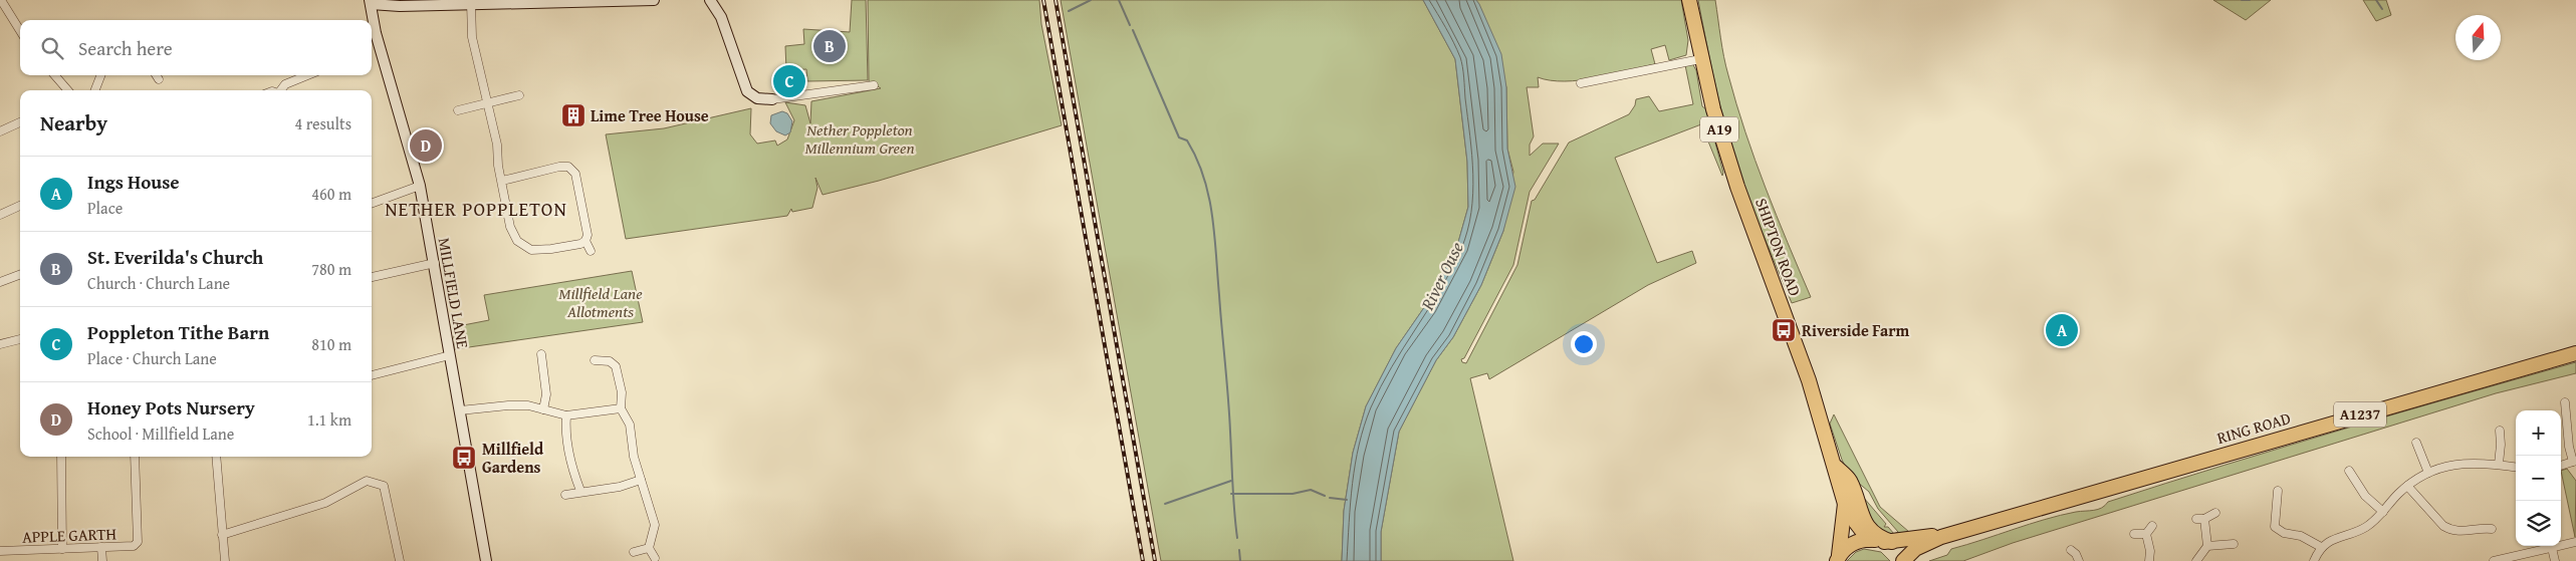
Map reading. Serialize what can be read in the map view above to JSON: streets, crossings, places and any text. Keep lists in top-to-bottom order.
{
  "streets": {
    "highway": [
      "A19",
      "SHIPTON ROAD",
      "A1237",
      "RING ROAD"
    ],
    "street": ["MILLFIELD LANE", "APPLE GARTH"]
  },
  "crossings": [
    ["SHIPTON ROAD", "RING ROAD"]
  ],
  "districts": ["NETHER POPPLETON"],
  "water": ["River Ouse"],
  "parks": ["Nether Poppleton Millennium Green", "Millfield Lane Allotments"],
  "places": {
    "building": ["Lime Tree House"],
    "bus stop": ["Riverside Farm", "Millfield Gardens"]
  },
  "north": "top",
  "page": {
    "search": "Search here",
    "pins": [
      "B",
      "C",
      "D",
      "A"
    ],
    "heading": ["Nearby", "4 results"],
    "list": [
      {
        "mark": "A",
        "name": "Ings House",
        "note": "Place",
        "value": "460 m"
      },
      {
        "mark": "B",
        "name": "St. Everilda's Church",
        "note": "Church · Church Lane",
        "value": "780 m"
      },
      {
        "mark": "C",
        "name": "Poppleton Tithe Barn",
        "note": "Place · Church Lane",
        "value": "810 m"
      },
      {
        "mark": "D",
        "name": "Honey Pots Nursery",
        "note": "School · Millfield Lane",
        "value": "1.1 km"
      }
    ],
    "map_buttons": ["+", "−"]
  }
}
